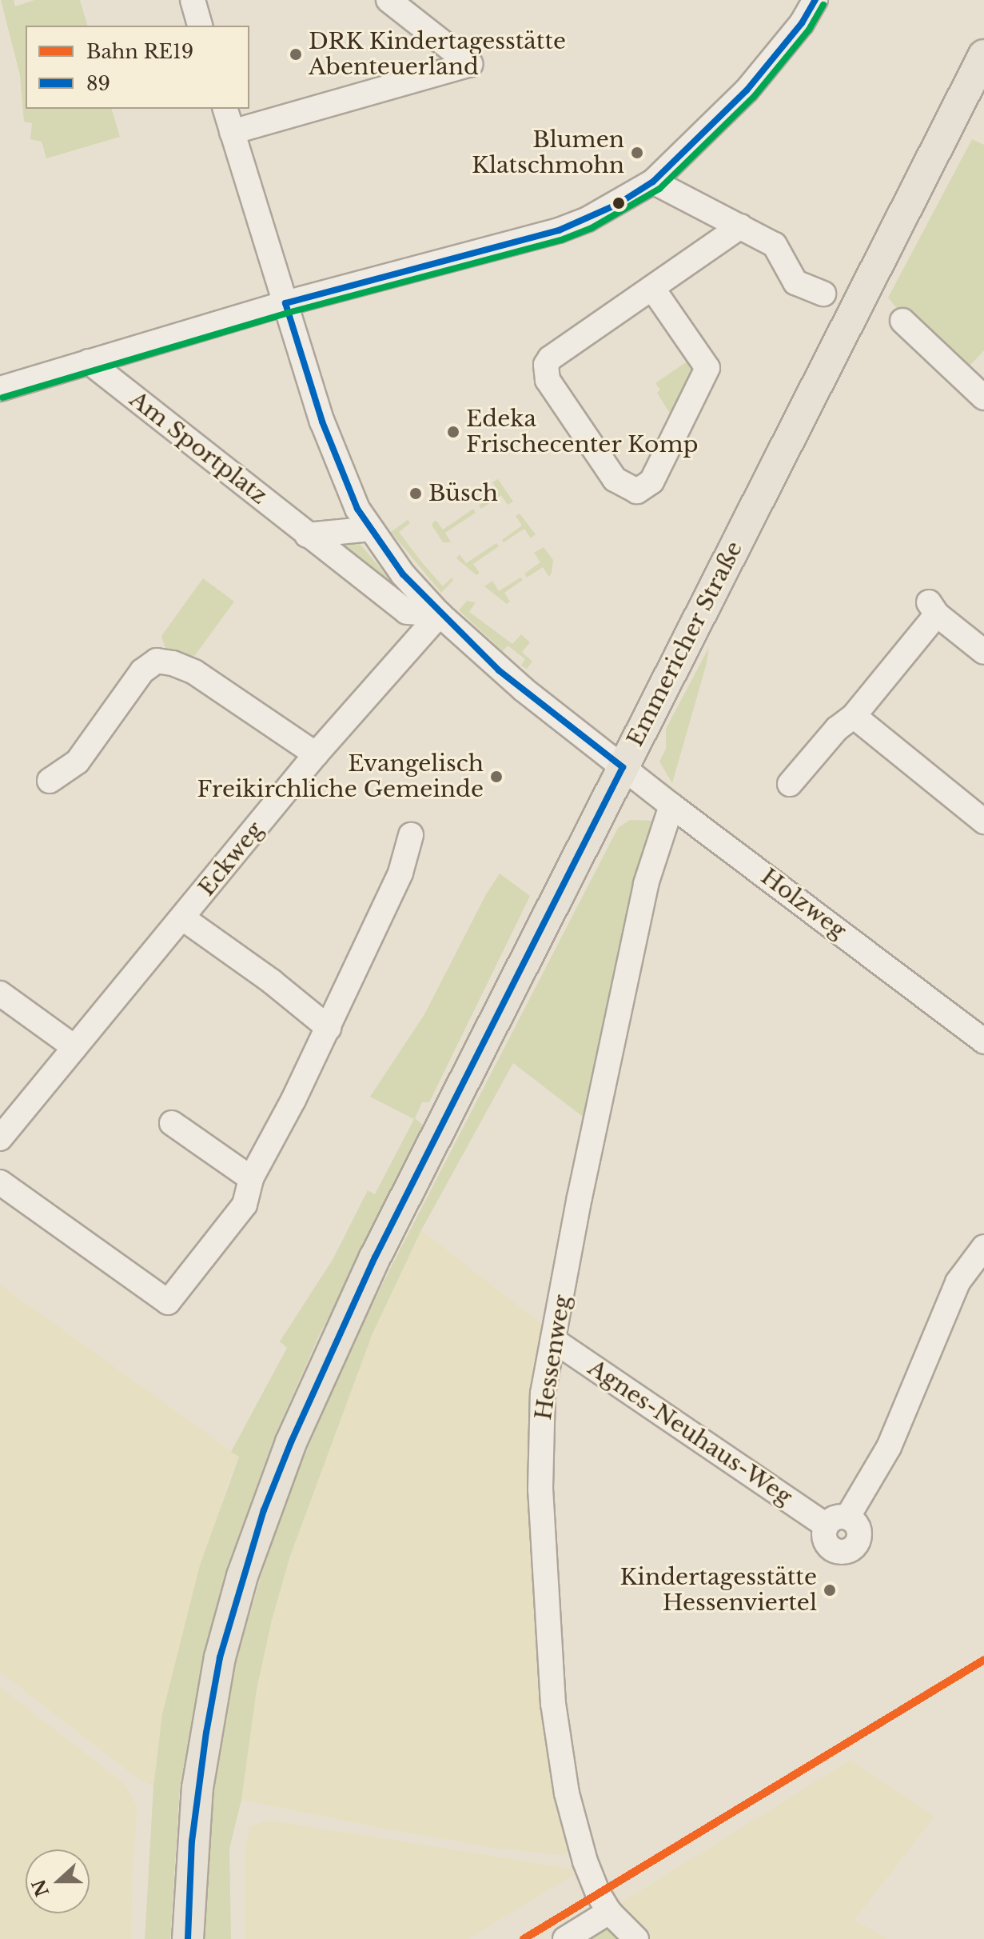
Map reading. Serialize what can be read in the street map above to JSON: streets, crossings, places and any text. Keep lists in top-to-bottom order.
{
  "streets": {
    "main road": ["Emmericher Straße"],
    "street": [
      "Am Sportplatz",
      "Eckweg",
      "Holzweg",
      "Hessenweg",
      "Agnes-Neuhaus-Weg"
    ]
  },
  "crossings": [
    ["Am Sportplatz", "Eckweg"],
    ["Am Sportplatz", "Holzweg"],
    ["Emmericher Straße", "Holzweg"],
    ["Eckweg", "Holzweg"],
    ["Holzweg", "Hessenweg"],
    ["Hessenweg", "Agnes-Neuhaus-Weg"]
  ],
  "places": [
    "DRK Kindertagesstätte Abenteuerland",
    "Blumen Klatschmohn",
    "Edeka Frischecenter Komp",
    "Büsch",
    "Evangelisch Freikirchliche Gemeinde",
    "Kindertagesstätte Hessenviertel"
  ],
  "lines": ["transit line 89", "rail line RE19"],
  "legend": ["Bahn RE19", "89"],
  "north": "left"
}
